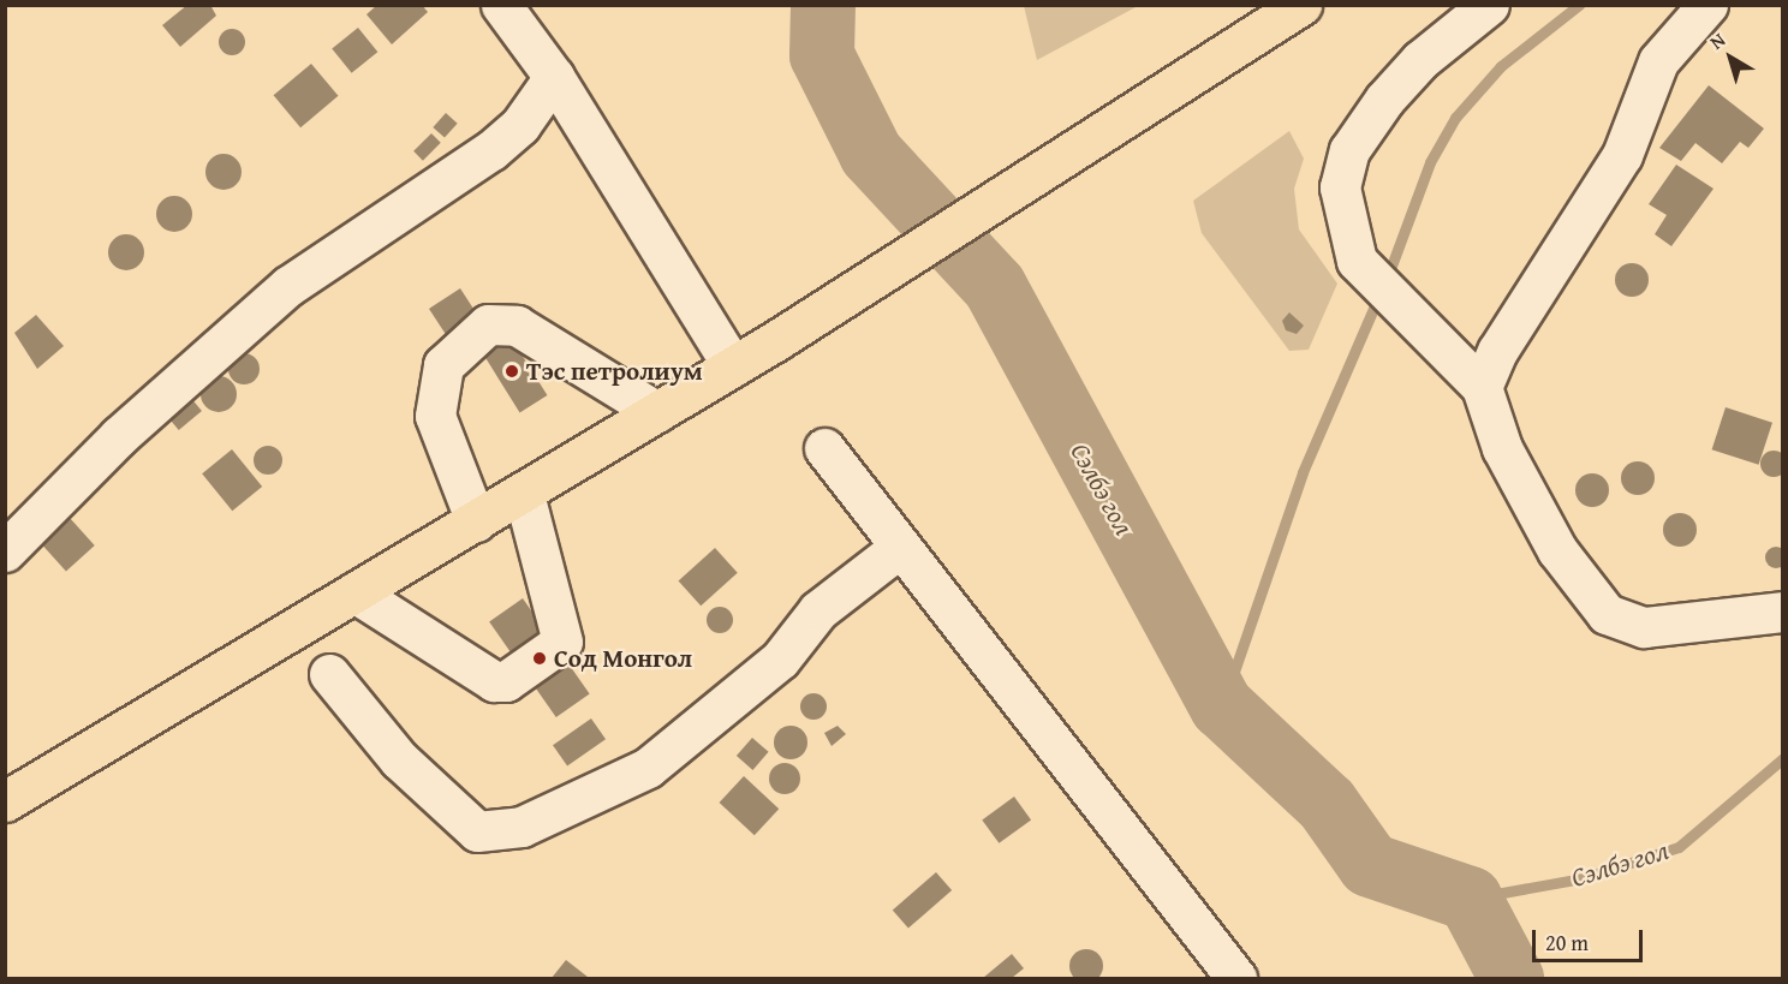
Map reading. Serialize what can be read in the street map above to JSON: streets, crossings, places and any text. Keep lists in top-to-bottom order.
{
  "water": ["Сэлбэ гол"],
  "places": ["Тэс петролиум", "Сод Монгол"],
  "scale_bar": "20 m",
  "north": "top left"
}
